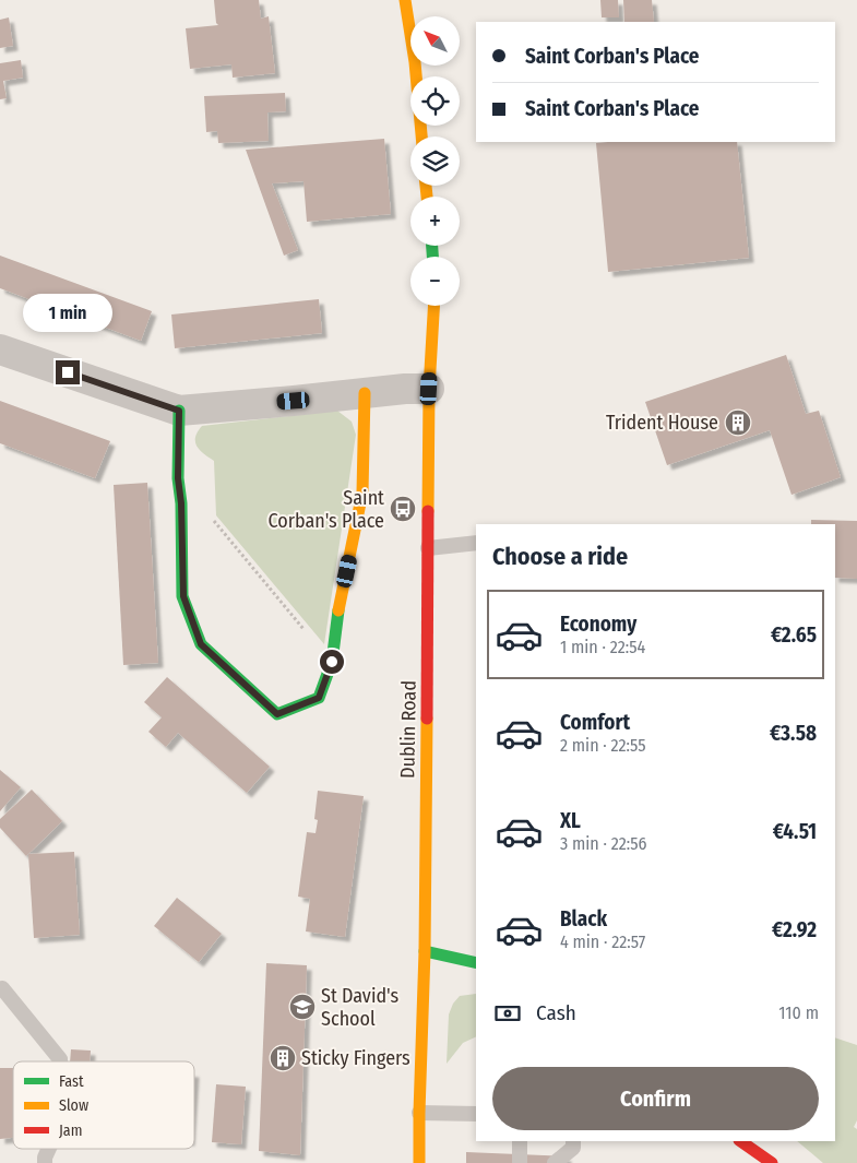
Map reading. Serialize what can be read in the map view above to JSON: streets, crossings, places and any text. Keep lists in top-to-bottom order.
{
  "streets": {
    "main road": ["Dublin Road"]
  },
  "places": {
    "building": ["Trident House", "Sticky Fingers"],
    "bus stop": ["Saint Corban's Place"],
    "school or university": ["St David's School"]
  },
  "legend": ["Fast", "Slow", "Jam"],
  "north": "top left",
  "page": {
    "map_buttons": ["+", "−"],
    "banner": ["Saint Corban's Place", "Saint Corban's Place"],
    "bubble": "1 min",
    "heading": "Choose a ride",
    "list": [
      {
        "name": "Economy",
        "note": "1 min · 22:54",
        "value": "€2.65"
      },
      {
        "name": "Comfort",
        "note": "2 min · 22:55",
        "value": "€3.58"
      },
      {
        "name": "XL",
        "note": "3 min · 22:56",
        "value": "€4.51"
      },
      {
        "name": "Black",
        "note": "4 min · 22:57",
        "value": "€2.92"
      }
    ],
    "pay": ["Cash", "110 m"],
    "buttons": "Confirm"
  }
}
